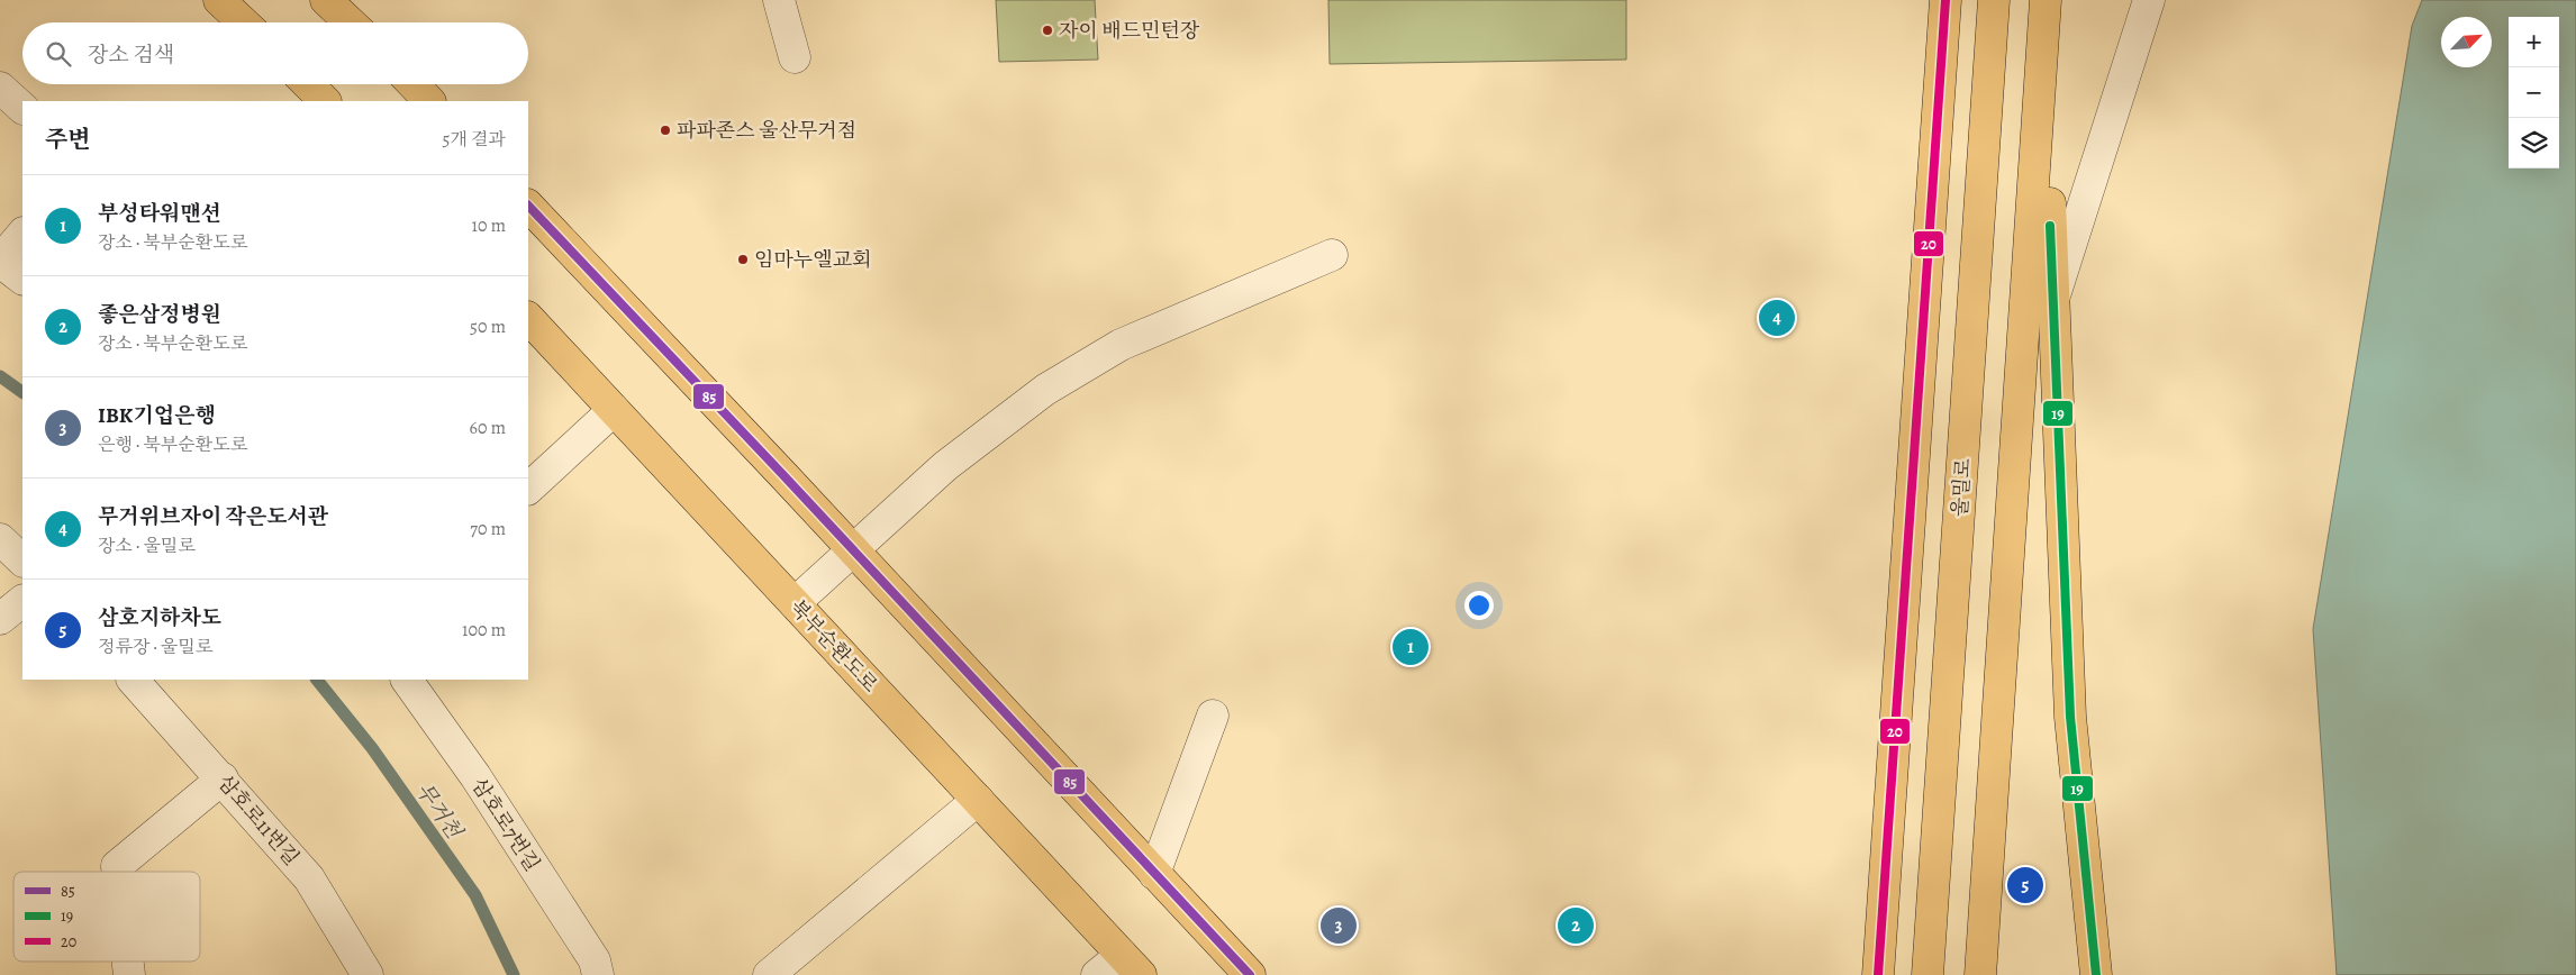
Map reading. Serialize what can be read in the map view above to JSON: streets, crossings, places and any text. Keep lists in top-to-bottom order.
{
  "streets": {
    "main road": ["울밀로", "북부순환도로"],
    "street": ["삼호로11번길", "삼호로7번길"]
  },
  "water": ["무거천"],
  "places": ["자이 배드민턴장", "파파존스 울산무거점", "임마누엘교회"],
  "lines": ["transit line 20", "transit line 85", "transit line 19"],
  "legend": ["85", "19", "20"],
  "north": "top right",
  "page": {
    "map_buttons": ["+", "−"],
    "search": "장소 검색",
    "heading": ["주변", "5개 결과"],
    "list": [
      {
        "mark": "1",
        "name": "부성타워맨션",
        "note": "장소 · 북부순환도로",
        "value": "10 m"
      },
      {
        "mark": "2",
        "name": "좋은삼정병원",
        "note": "장소 · 북부순환도로",
        "value": "50 m"
      },
      {
        "mark": "3",
        "name": "IBK기업은행",
        "note": "은행 · 북부순환도로",
        "value": "60 m"
      },
      {
        "mark": "4",
        "name": "무거위브자이 작은도서관",
        "note": "장소 · 울밀로",
        "value": "70 m"
      },
      {
        "mark": "5",
        "name": "삼호지하차도",
        "note": "정류장 · 울밀로",
        "value": "100 m"
      }
    ],
    "pins": [
      "4",
      "1",
      "5",
      "2",
      "3"
    ]
  }
}
